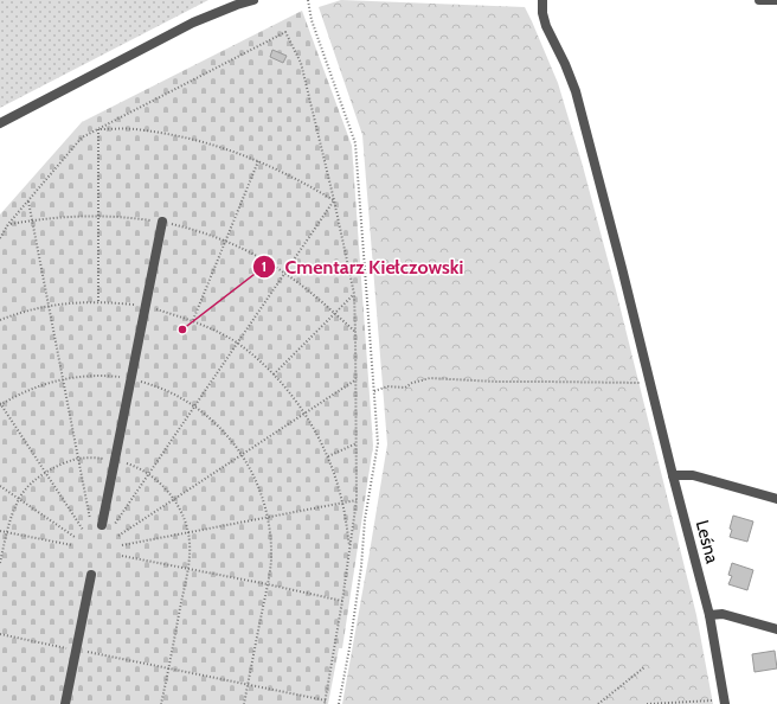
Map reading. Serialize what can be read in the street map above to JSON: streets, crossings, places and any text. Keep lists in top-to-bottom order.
{
  "streets": {
    "street": ["Leśna"]
  },
  "places": ["Cmentarz Kiełczowski"]
}
